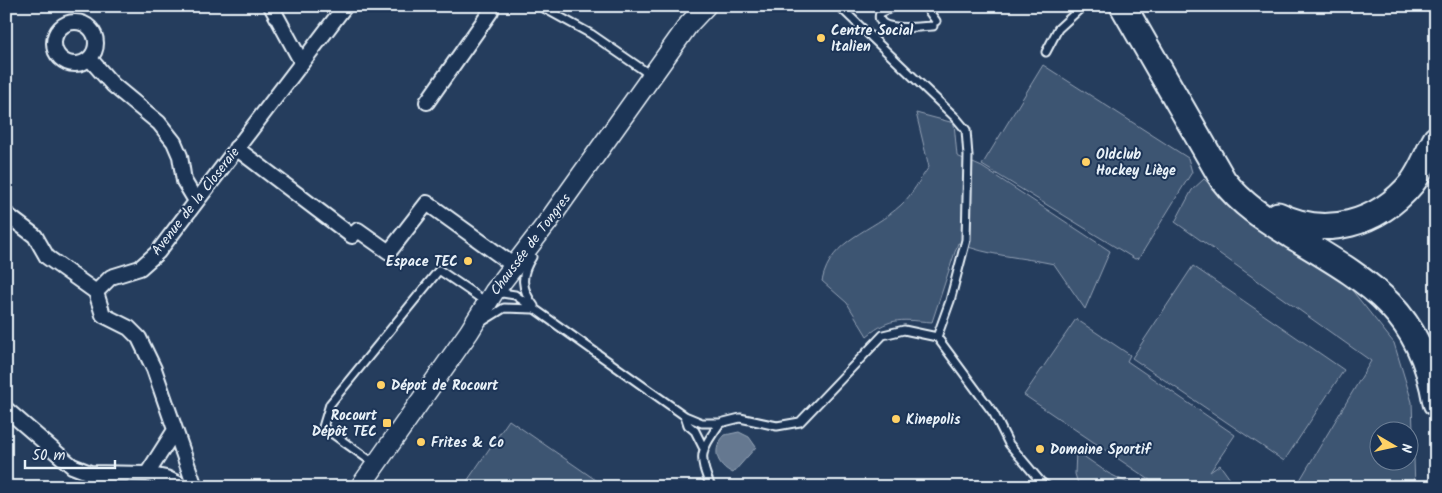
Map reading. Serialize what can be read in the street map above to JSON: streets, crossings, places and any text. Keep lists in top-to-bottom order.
{
  "streets": {
    "main road": ["Chaussée de Tongres"],
    "street": ["Avenue de la Closeraie"]
  },
  "places": {
    "other": [
      "Centre Social Italien",
      "Oldclub Hockey Liège",
      "Espace TEC",
      "Dépot de Rocourt",
      "Kinepolis",
      "Frites & Co",
      "Domaine Sportif"
    ],
    "transit": ["Rocourt Dépôt TEC"]
  },
  "scale_bar": "50 m",
  "north": "right"
}
